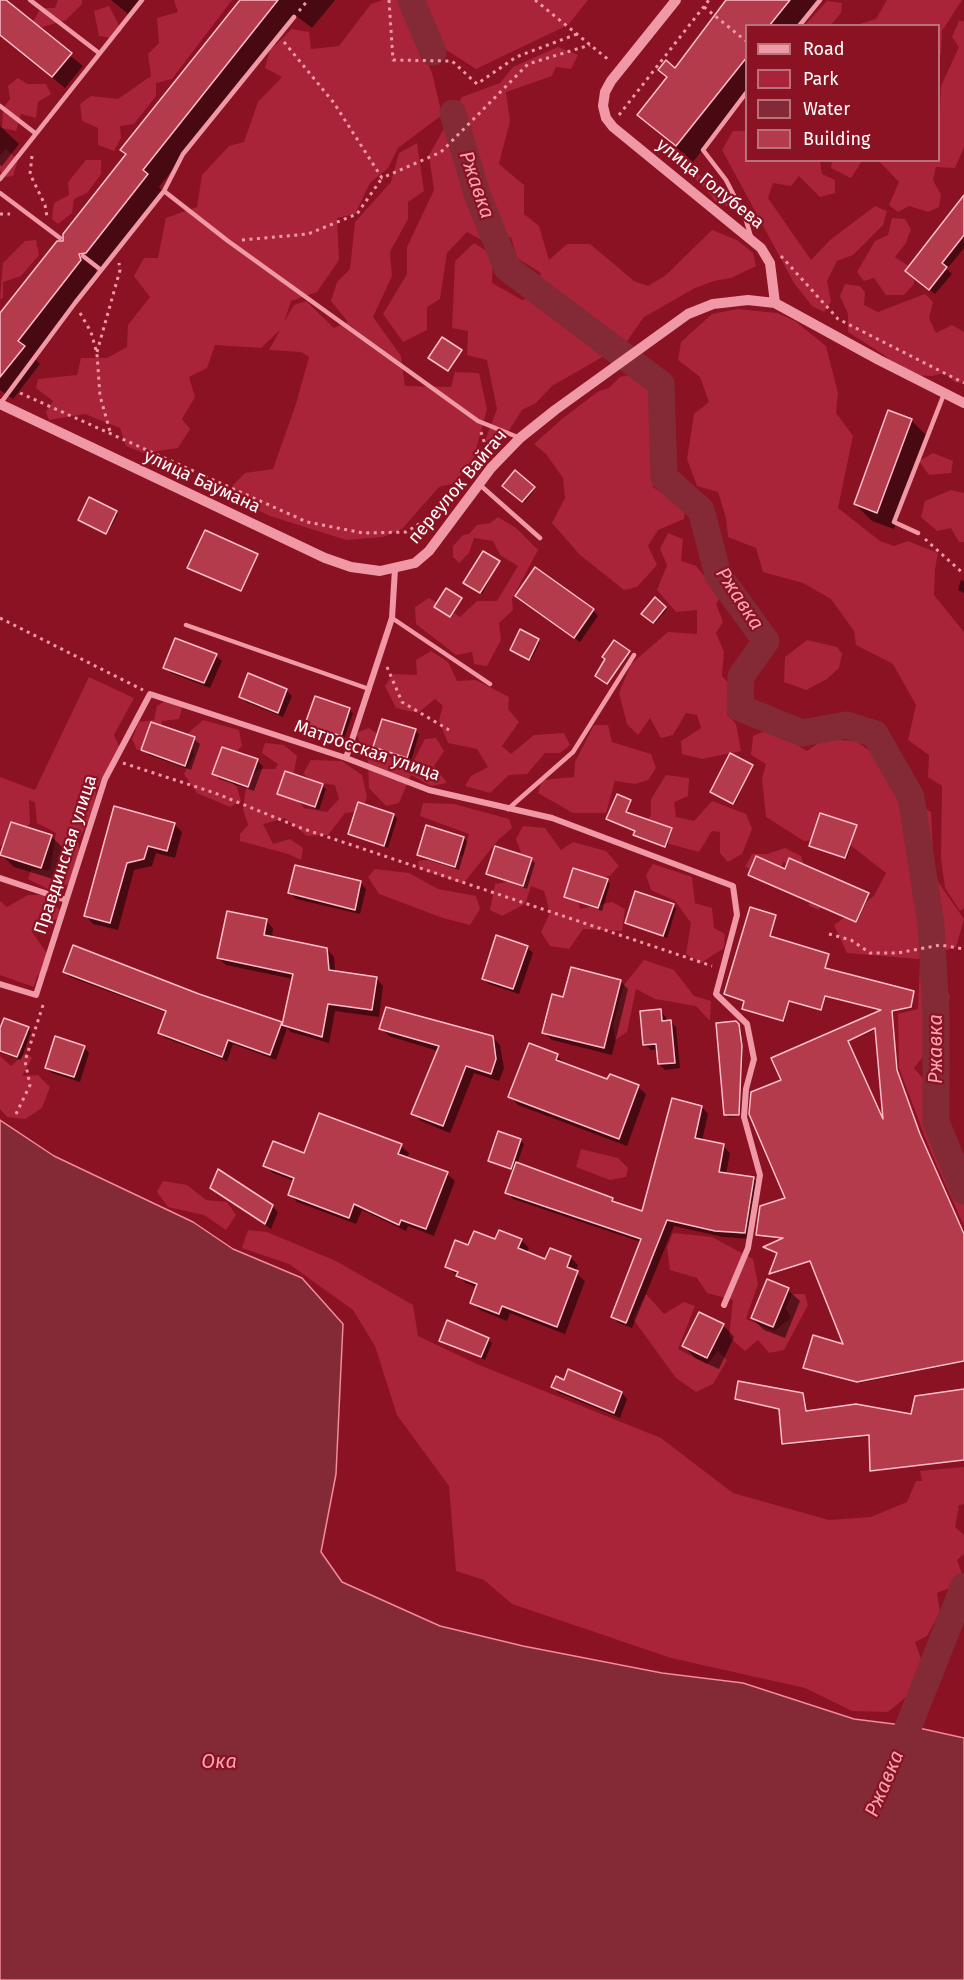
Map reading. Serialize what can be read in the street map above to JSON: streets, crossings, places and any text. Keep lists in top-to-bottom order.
{
  "streets": {
    "street": [
      "улица Голубева",
      "улица Баумана",
      "переулок Вайгач",
      "Матросская улица",
      "Правдинская улица"
    ]
  },
  "crossings": [
    ["улица Голубева", "переулок Вайгач"],
    ["улица Баумана", "переулок Вайгач"],
    ["Матросская улица", "Правдинская улица"]
  ],
  "water": ["Ржавка", "Ока"],
  "legend": [
    "Road",
    "Park",
    "Water",
    "Building"
  ]
}
